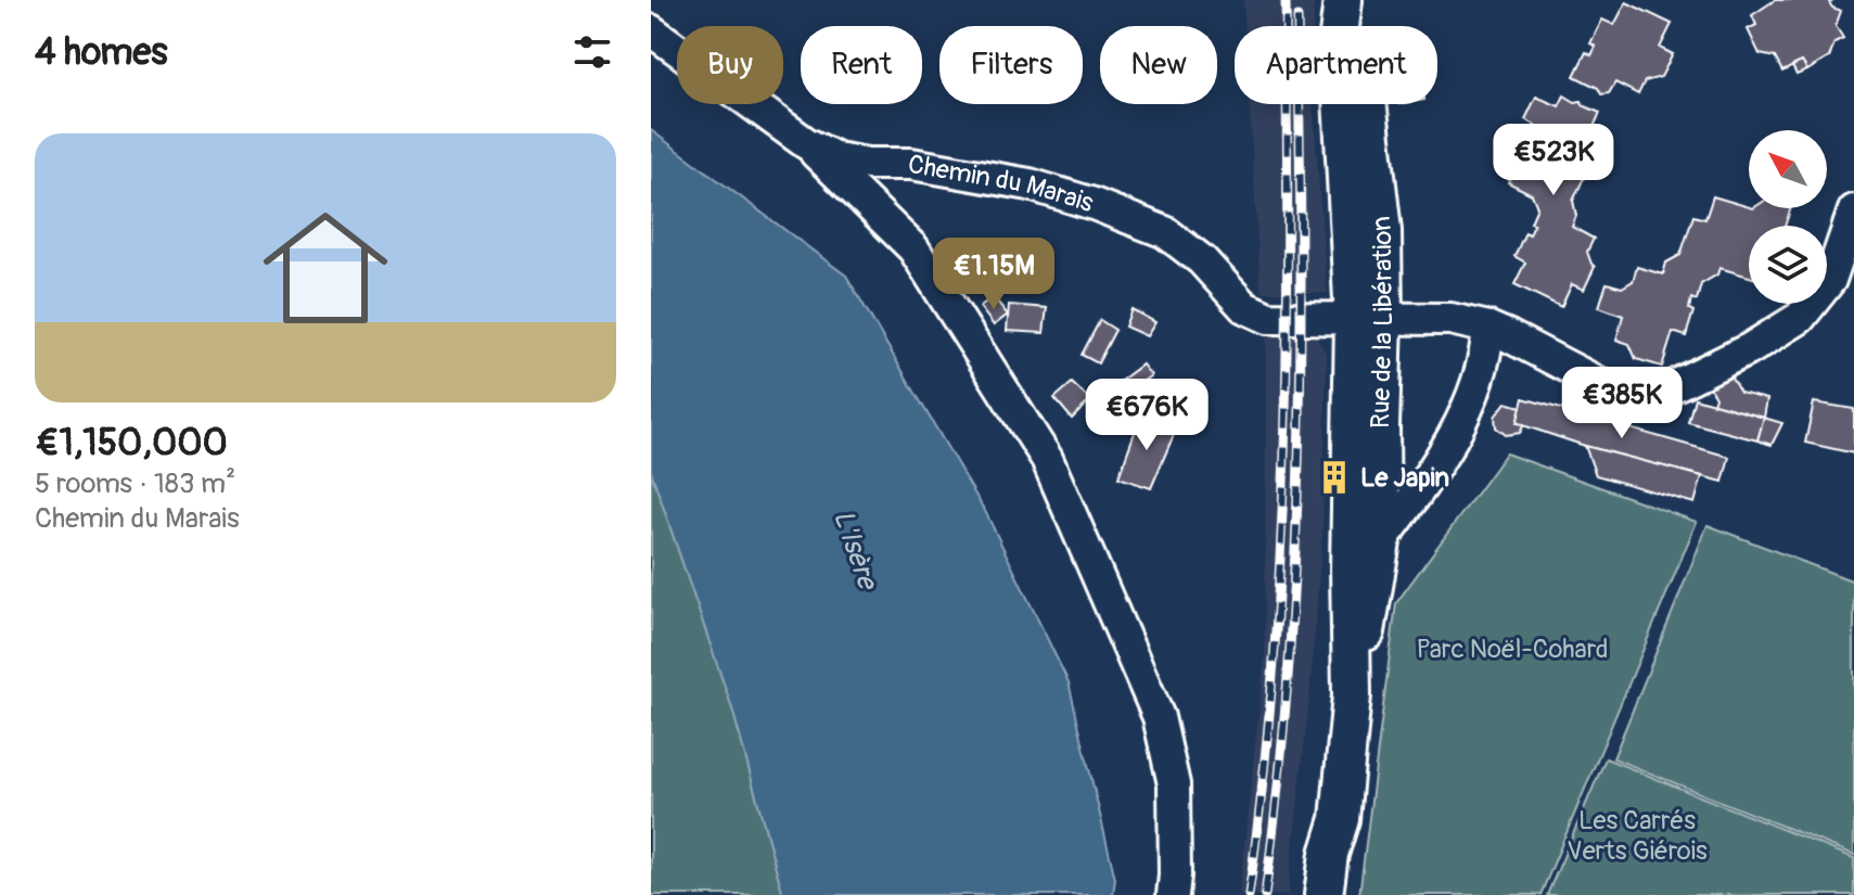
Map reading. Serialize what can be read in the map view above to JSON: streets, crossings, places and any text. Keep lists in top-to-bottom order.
{
  "streets": {
    "main road": ["Rue de la Libération"],
    "street": ["Chemin du Marais"]
  },
  "crossings": [
    ["Chemin du Marais", "Rue de la Libération"]
  ],
  "water": ["L'Isère"],
  "parks": ["Parc Noël-Cohard", "Les Carrés Verts Giérois"],
  "places": {
    "building": ["Le Japin"]
  },
  "north": "top left",
  "page": {
    "heading": "4 homes",
    "chip": [
      "Buy",
      "Rent",
      "Filters",
      "New",
      "Apartment"
    ],
    "list": [
      {
        "name": "€1,150,000",
        "note": "5 rooms · 183 m² · Chemin du Marais"
      }
    ],
    "price": [
      "€523K",
      "€1.15M",
      "€385K",
      "€676K"
    ]
  }
}
